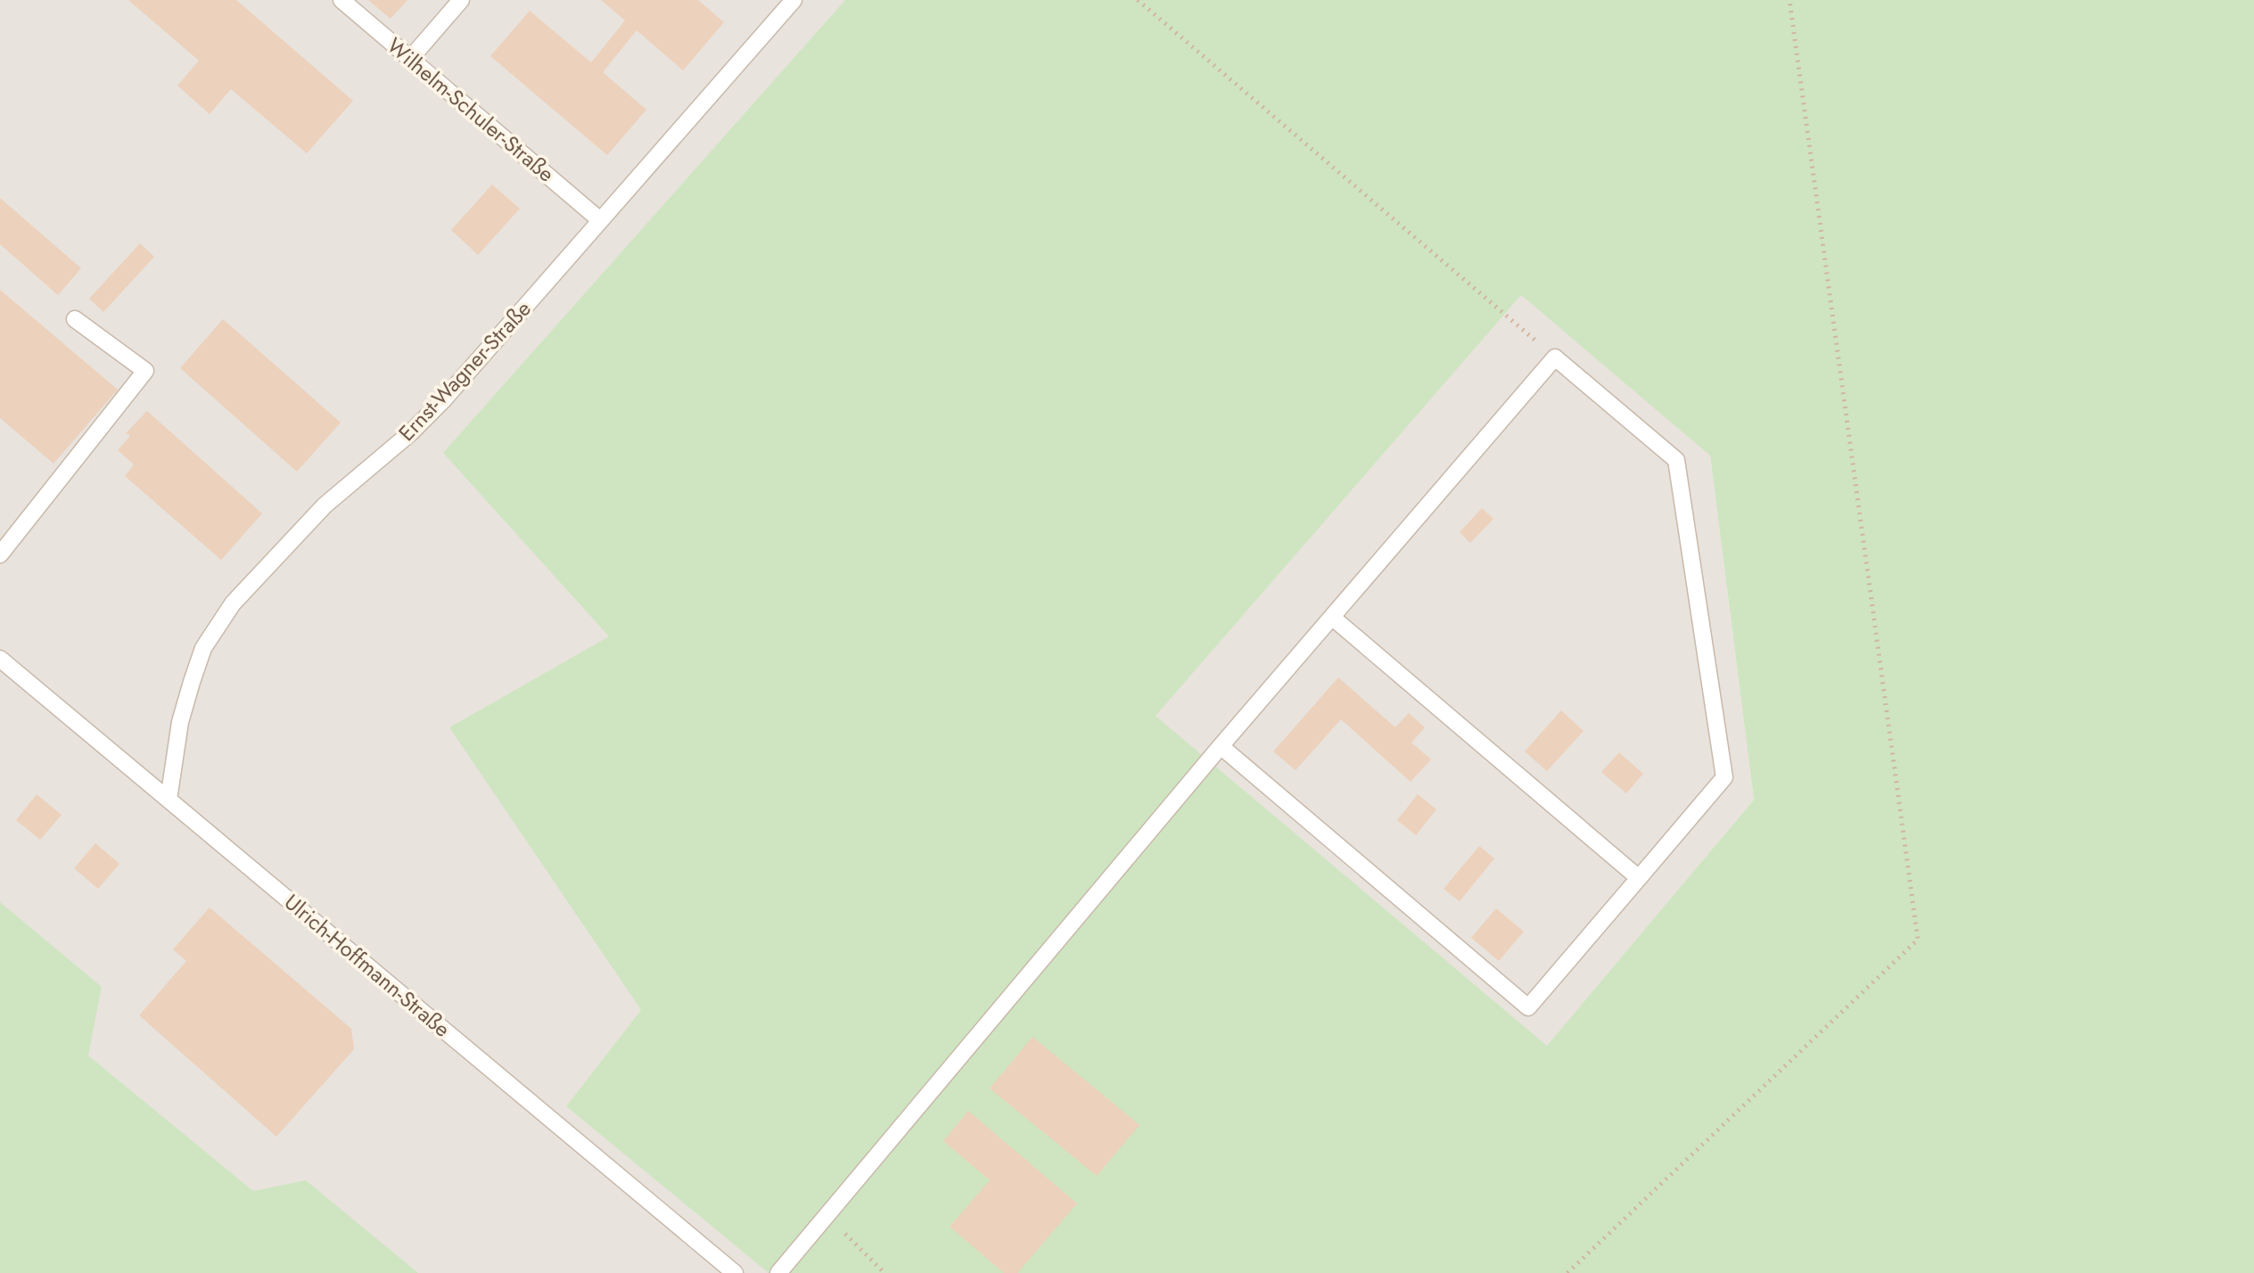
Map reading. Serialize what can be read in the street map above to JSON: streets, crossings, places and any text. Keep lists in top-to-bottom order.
{
  "streets": {
    "lane": ["Wilhelm-Schuler-Straße", "Ernst-Wagner-Straße", "Ulrich-Hoffmann-Straße"]
  },
  "crossings": [
    ["Wilhelm-Schuler-Straße", "Ernst-Wagner-Straße"],
    ["Ernst-Wagner-Straße", "Ulrich-Hoffmann-Straße"]
  ]
}
